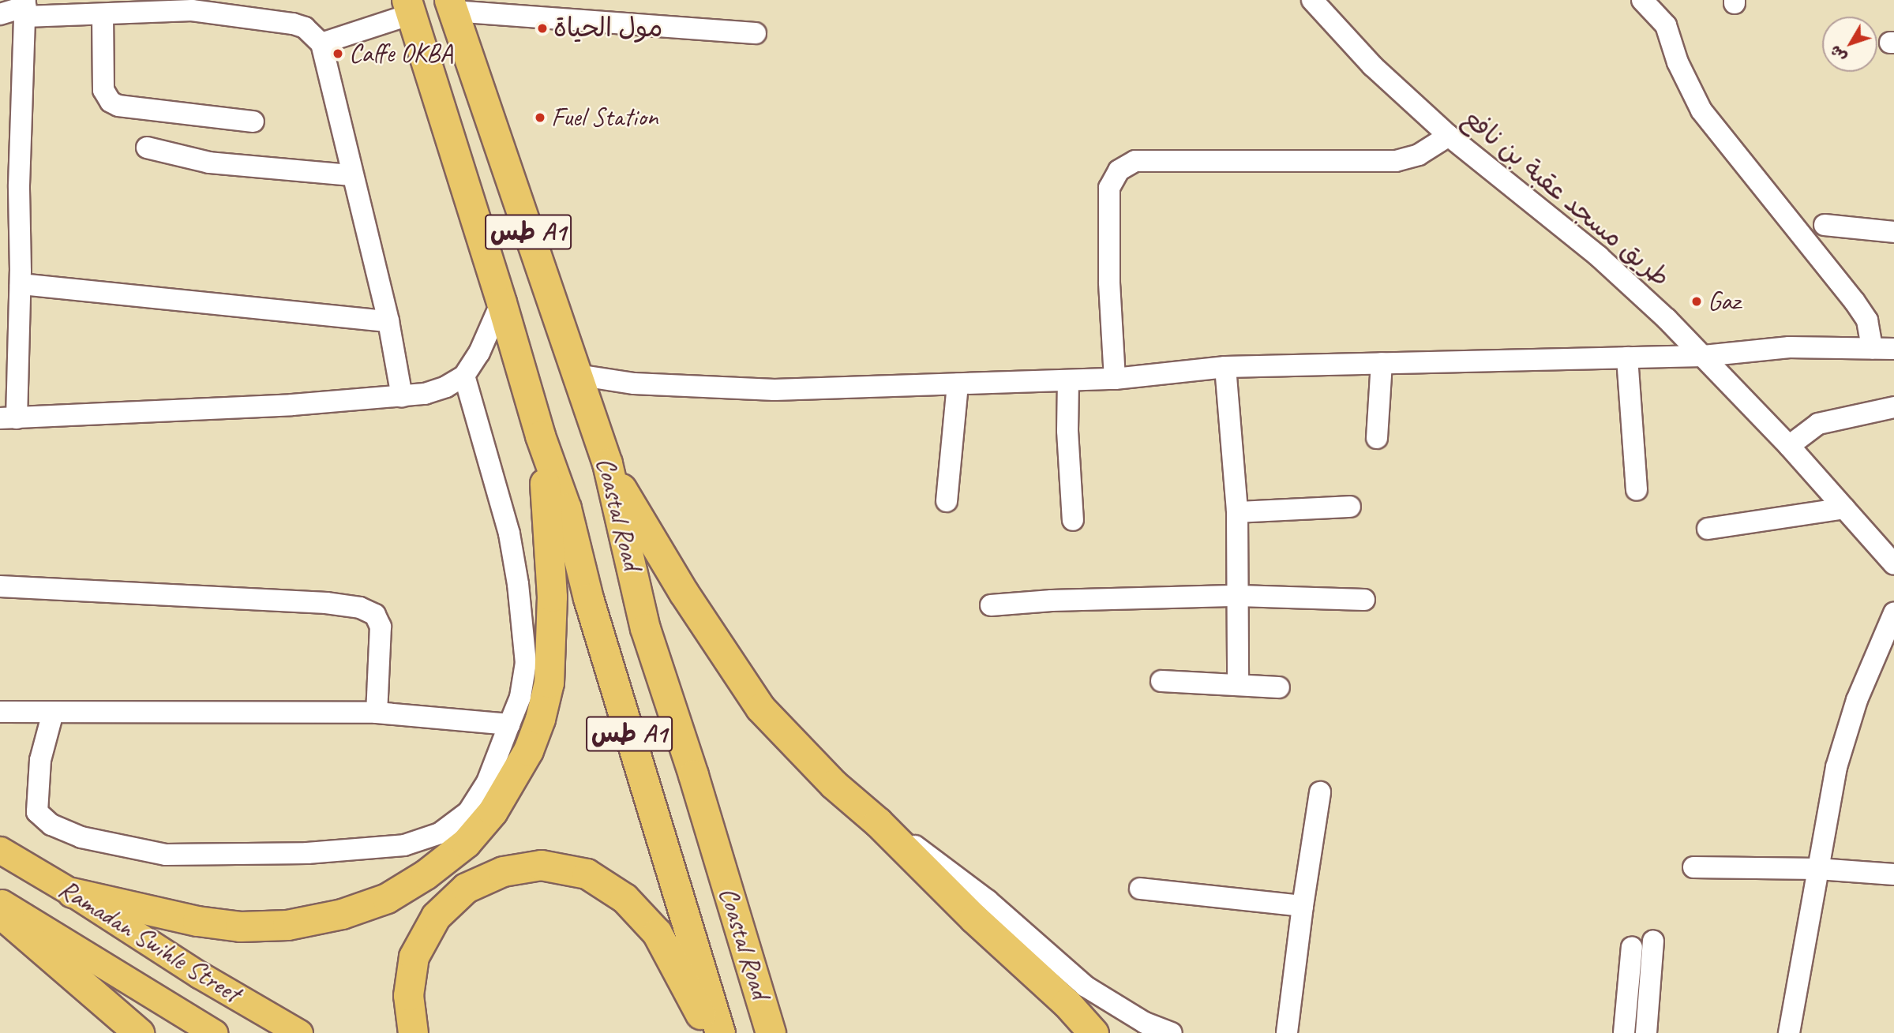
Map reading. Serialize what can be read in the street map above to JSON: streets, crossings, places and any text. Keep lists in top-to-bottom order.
{
  "streets": {
    "highway": ["طس A1", "Coastal Road"],
    "main road": ["Ramadan Swihle Street"],
    "street": ["طريق مسجد عقبة بن نافع"]
  },
  "places": [
    "مول الحياة",
    "Caffe OKBA",
    "Fuel Station",
    "Gaz"
  ],
  "north": "bottom left"
}
